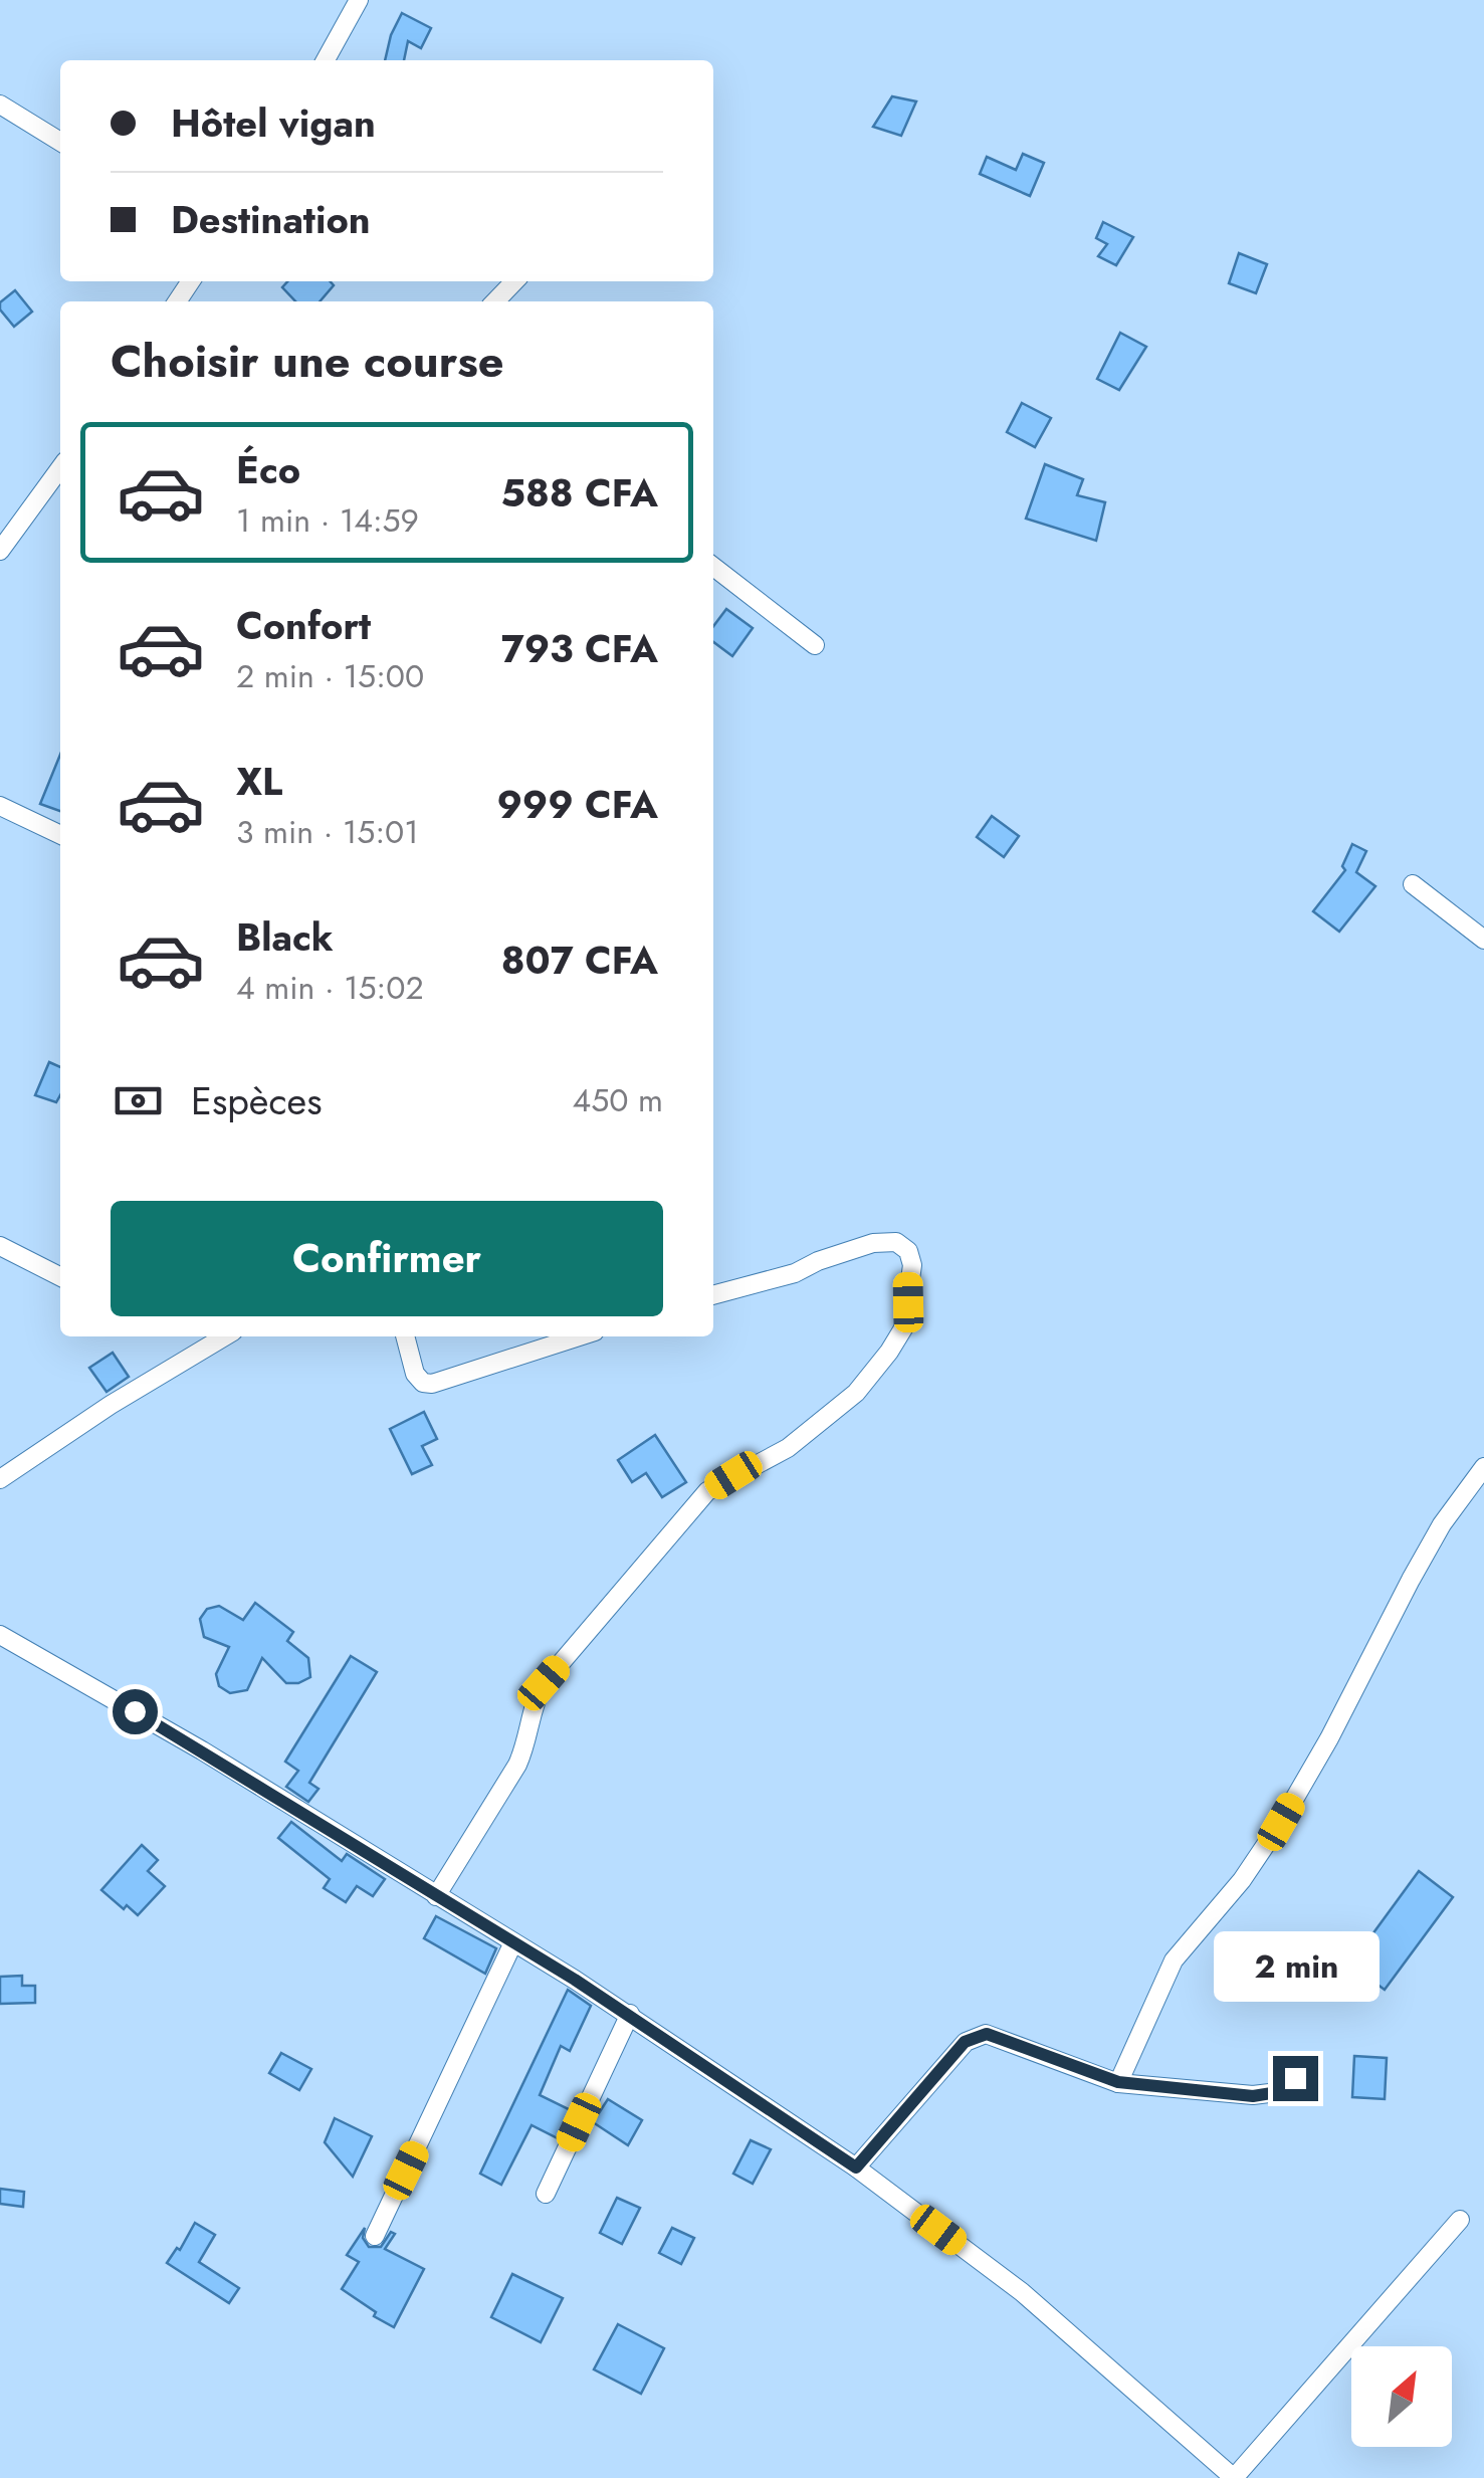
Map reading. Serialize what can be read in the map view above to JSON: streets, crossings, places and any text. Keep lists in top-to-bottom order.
{
  "north": "top right",
  "page": {
    "banner": ["Hôtel vigan", "Destination"],
    "heading": "Choisir une course",
    "list": [
      {
        "name": "Éco",
        "note": "1 min · 14:59",
        "value": "588 CFA"
      },
      {
        "name": "Confort",
        "note": "2 min · 15:00",
        "value": "793 CFA"
      },
      {
        "name": "XL",
        "note": "3 min · 15:01",
        "value": "999 CFA"
      },
      {
        "name": "Black",
        "note": "4 min · 15:02",
        "value": "807 CFA"
      }
    ],
    "pay": ["Espèces", "450 m"],
    "buttons": "Confirmer",
    "bubble": "2 min"
  }
}
